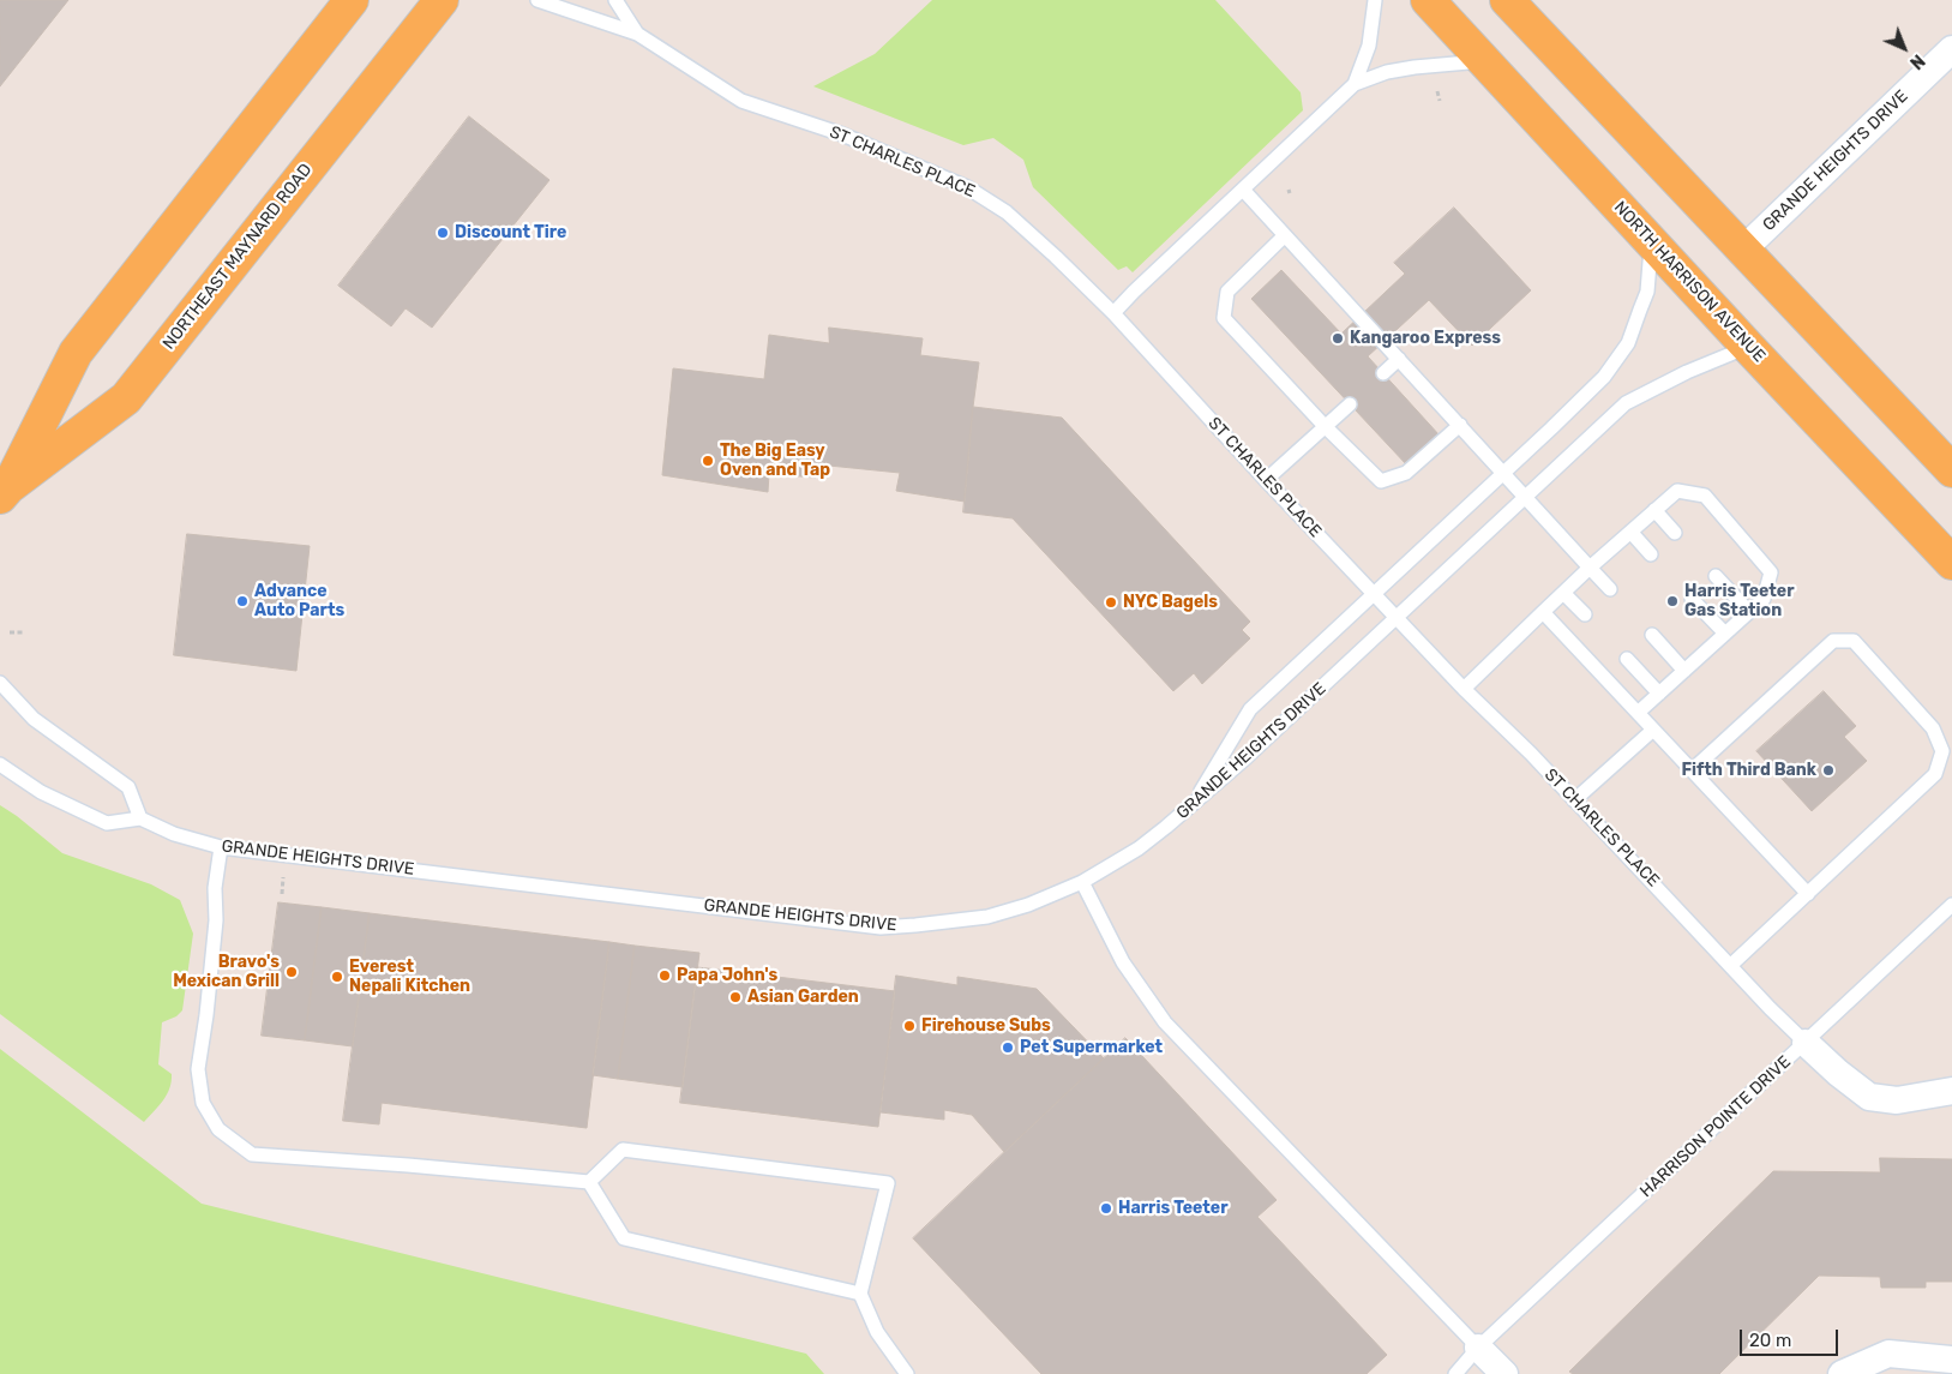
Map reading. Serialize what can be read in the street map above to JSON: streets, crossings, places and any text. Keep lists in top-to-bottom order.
{
  "streets": {
    "main road": ["NORTHEAST MAYNARD ROAD", "NORTH HARRISON AVENUE"],
    "street": ["GRANDE HEIGHTS DRIVE"],
    "lane": ["ST CHARLES PLACE", "HARRISON POINTE DRIVE"]
  },
  "crossings": [
    ["GRANDE HEIGHTS DRIVE", "ST CHARLES PLACE"],
    ["GRANDE HEIGHTS DRIVE", "NORTH HARRISON AVENUE"],
    ["ST CHARLES PLACE", "HARRISON POINTE DRIVE"]
  ],
  "places": [
    "Discount Tire",
    "Kangaroo Express",
    "The Big Easy Oven and Tap",
    "Advance Auto Parts",
    "Harris Teeter Gas Station",
    "NYC Bagels",
    "Fifth Third Bank",
    "Bravo's Mexican Grill",
    "Papa John's",
    "Everest Nepali Kitchen",
    "Asian Garden",
    "Firehouse Subs",
    "Pet Supermarket",
    "Harris Teeter"
  ],
  "scale_bar": "20 m",
  "north": "bottom right"
}
